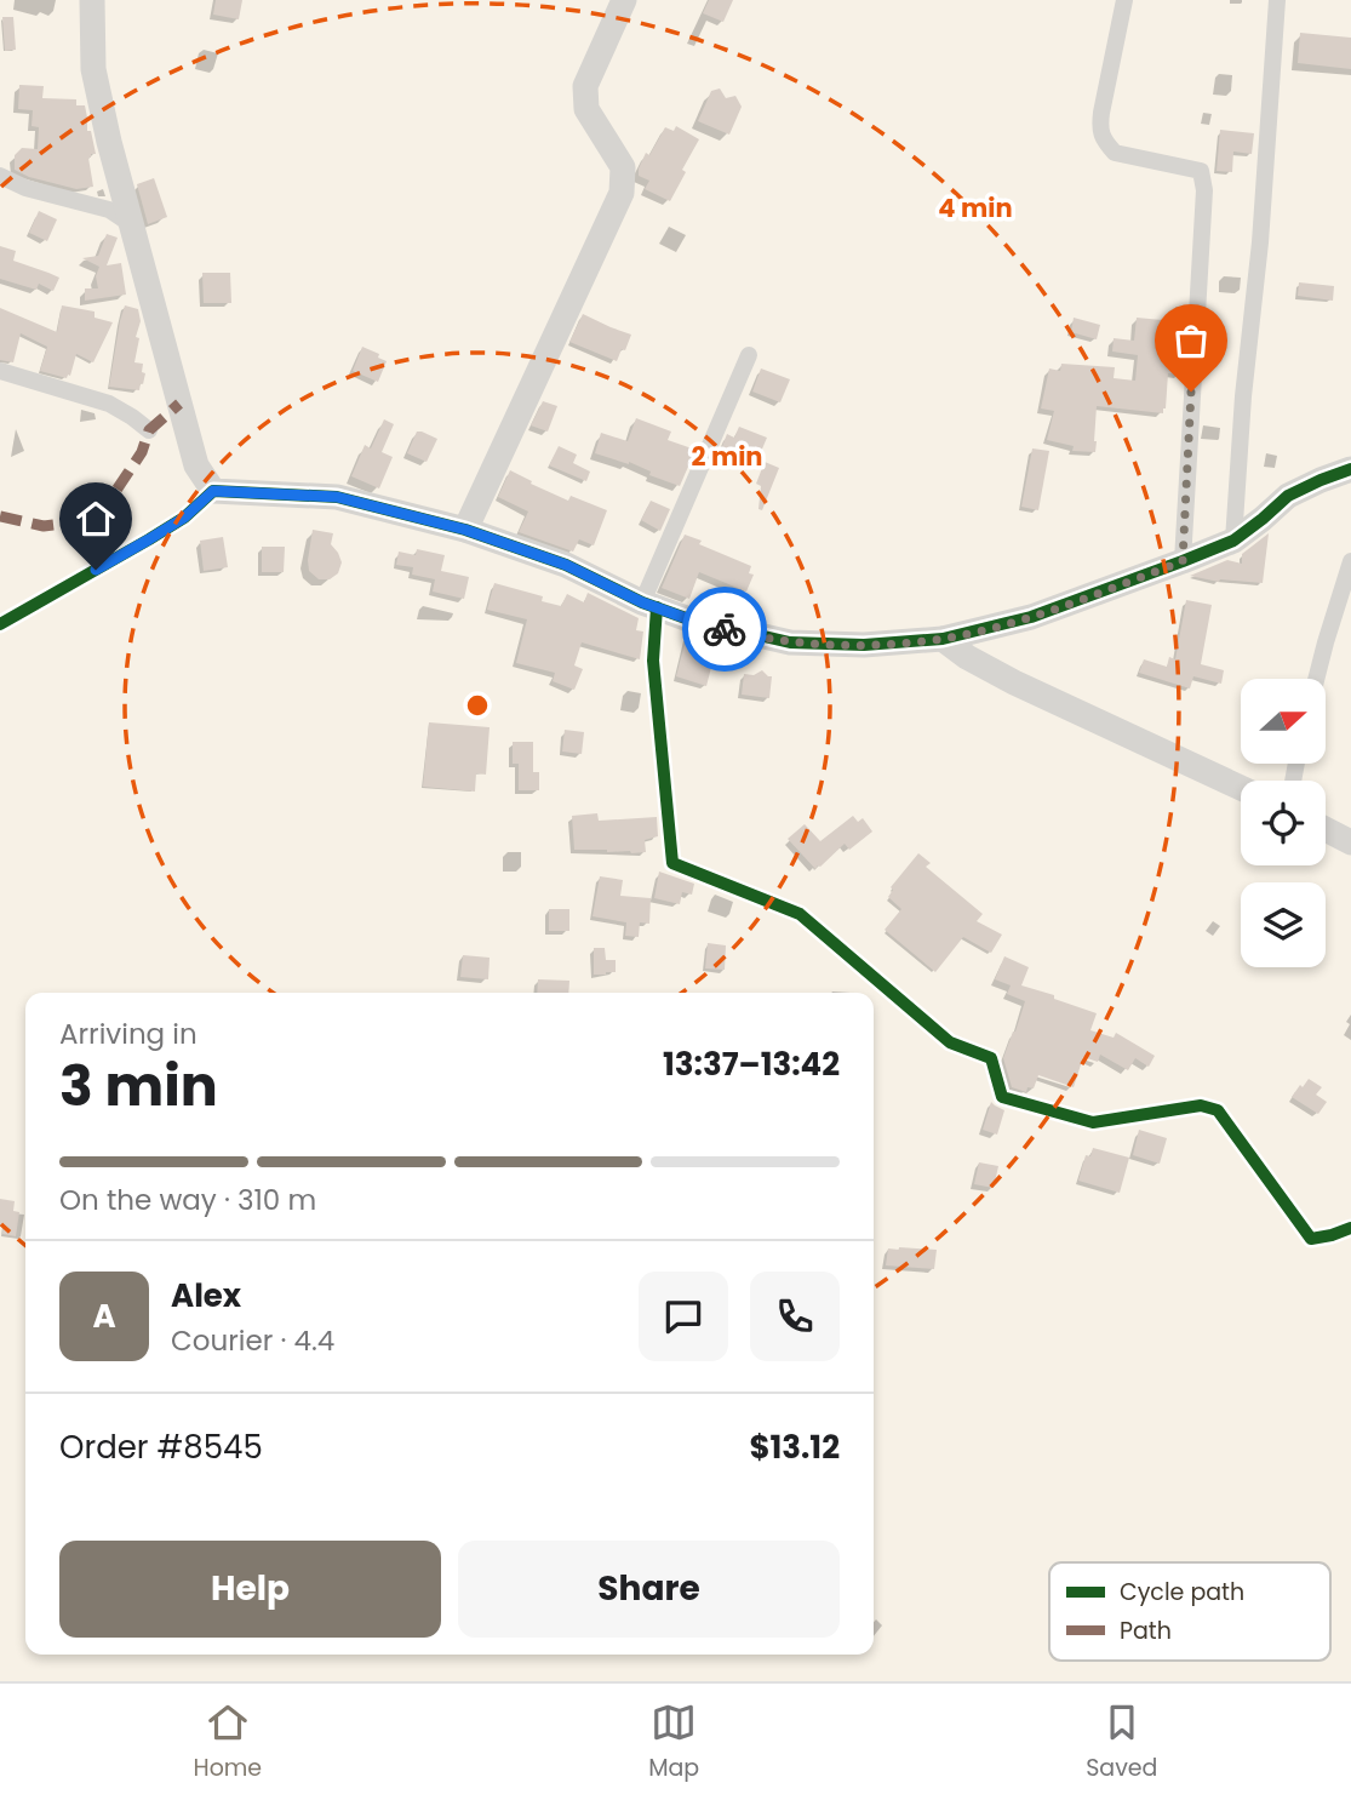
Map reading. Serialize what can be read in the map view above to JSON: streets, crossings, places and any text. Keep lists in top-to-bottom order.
{
  "legend": ["Cycle path", "Path"],
  "north": "right",
  "page": {
    "heading": ["3 min", "Arriving in", "13:37–13:42"],
    "panel": [
      "Alex",
      "Courier · 4.4",
      "Order #8545",
      "$13.12"
    ],
    "bar": "On the way · 310 m",
    "round": "A",
    "buttons": ["Help", "Share"],
    "tabs": ["Home", "Map", "Saved"]
  },
  "rings": ["4 min", "2 min"]
}
